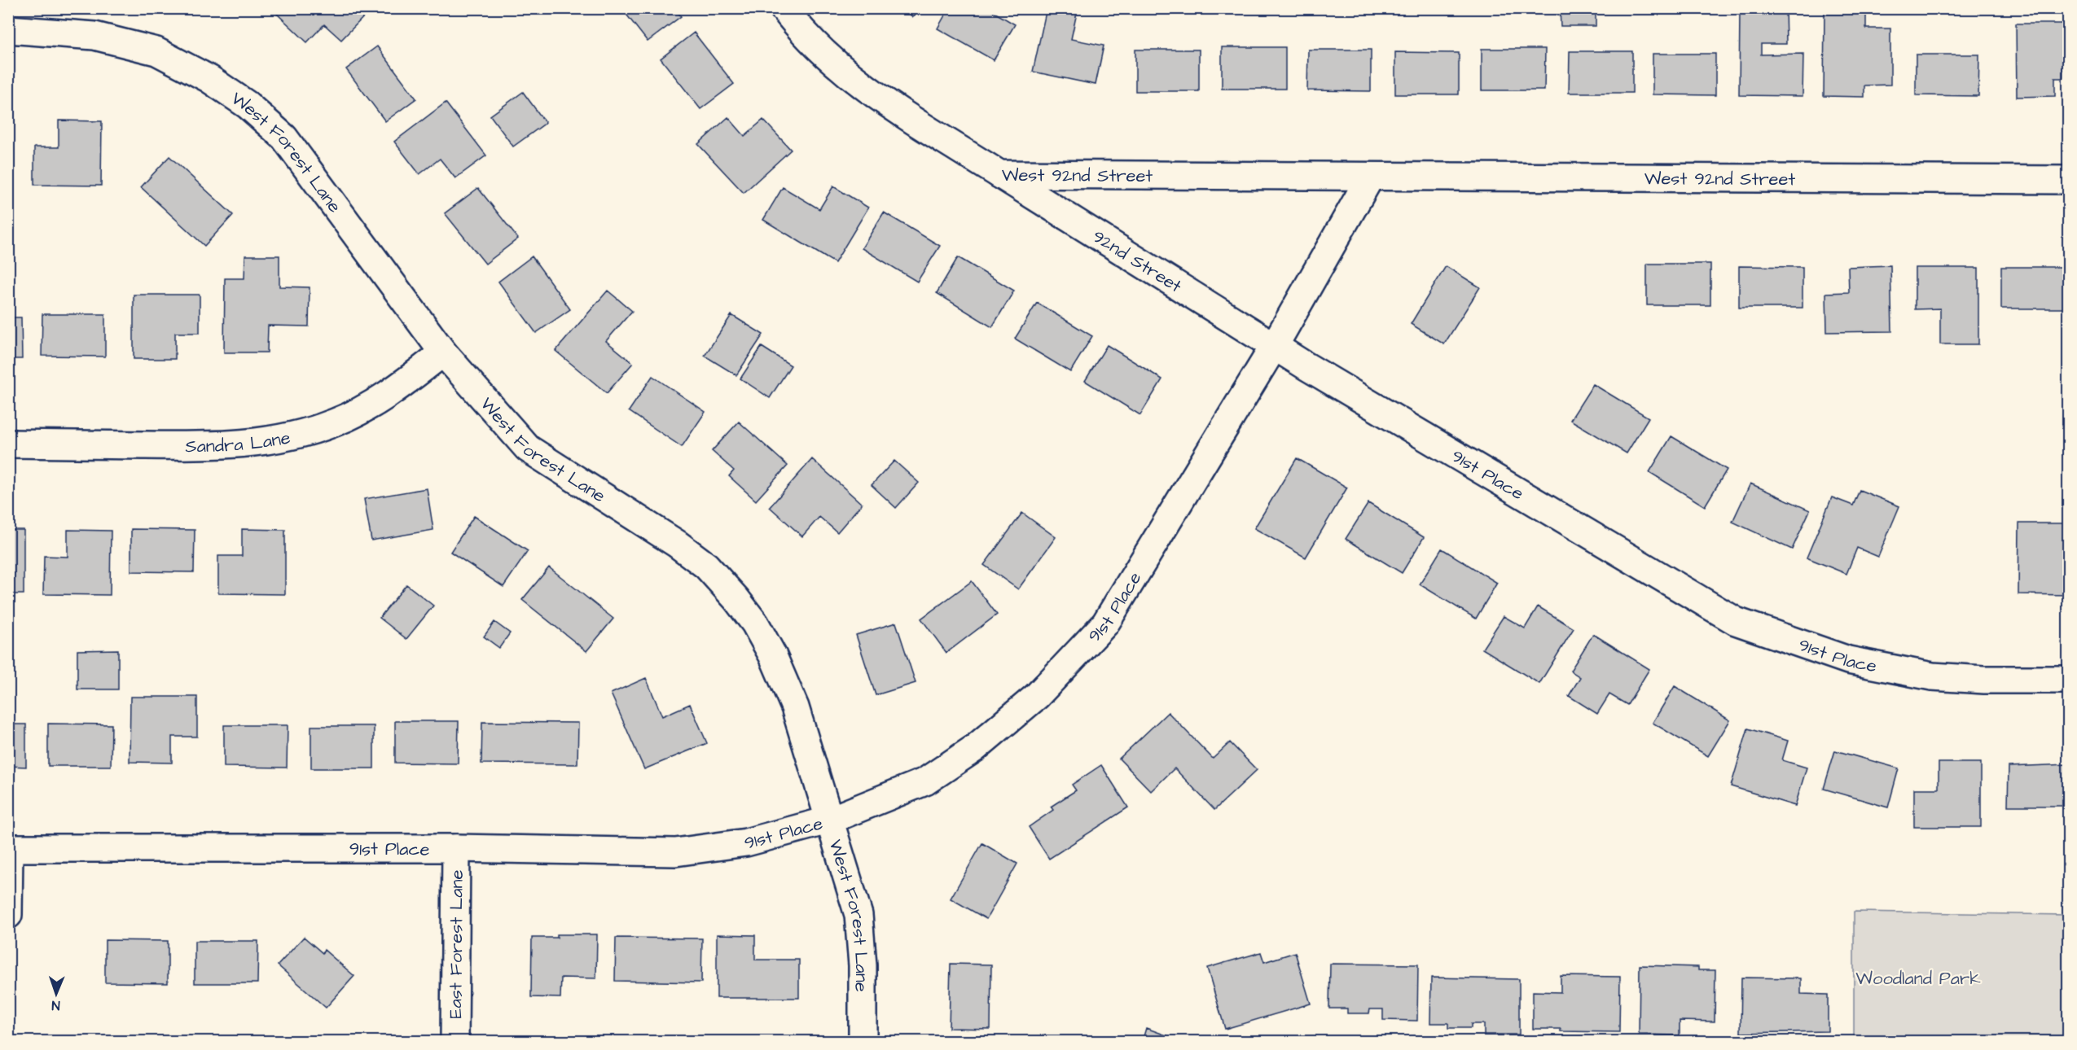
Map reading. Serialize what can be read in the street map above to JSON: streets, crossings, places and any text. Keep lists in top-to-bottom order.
{
  "streets": {
    "street": [
      "West Forest Lane",
      "West 92nd Street",
      "92nd Street",
      "Sandra Lane",
      "91st Place",
      "East Forest Lane"
    ]
  },
  "crossings": [
    ["West Forest Lane", "Sandra Lane"],
    ["West Forest Lane", "91st Place"],
    ["West 92nd Street", "92nd Street"],
    ["92nd Street", "91st Place"],
    ["91st Place", "East Forest Lane"]
  ],
  "parks": ["Woodland Park"],
  "north": "bottom"
}
